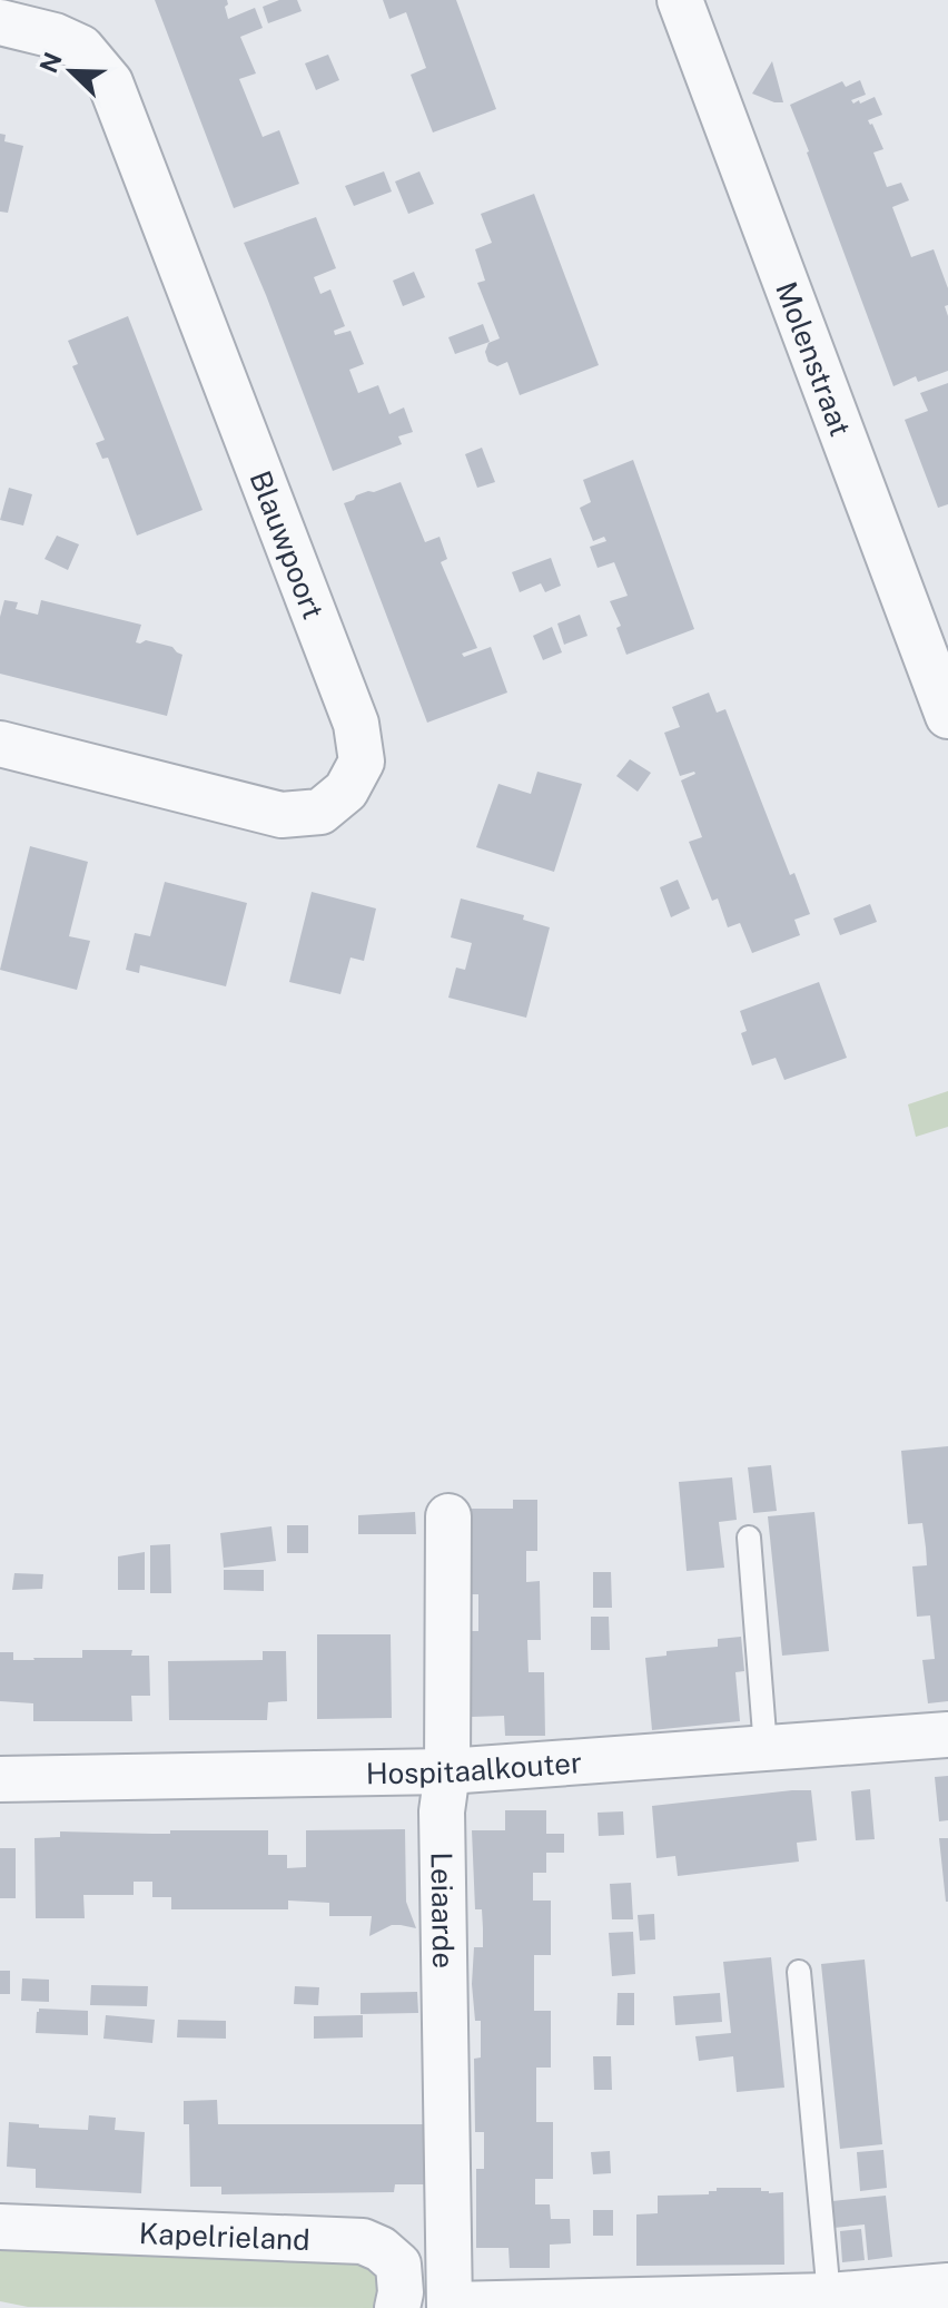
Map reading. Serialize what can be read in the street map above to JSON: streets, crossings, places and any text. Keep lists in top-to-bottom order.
{
  "streets": {
    "street": [
      "Molenstraat",
      "Blauwpoort",
      "Hospitaalkouter",
      "Leiaarde",
      "Kapelrieland"
    ]
  },
  "crossings": [
    ["Hospitaalkouter", "Leiaarde"]
  ],
  "north": "top left"
}
